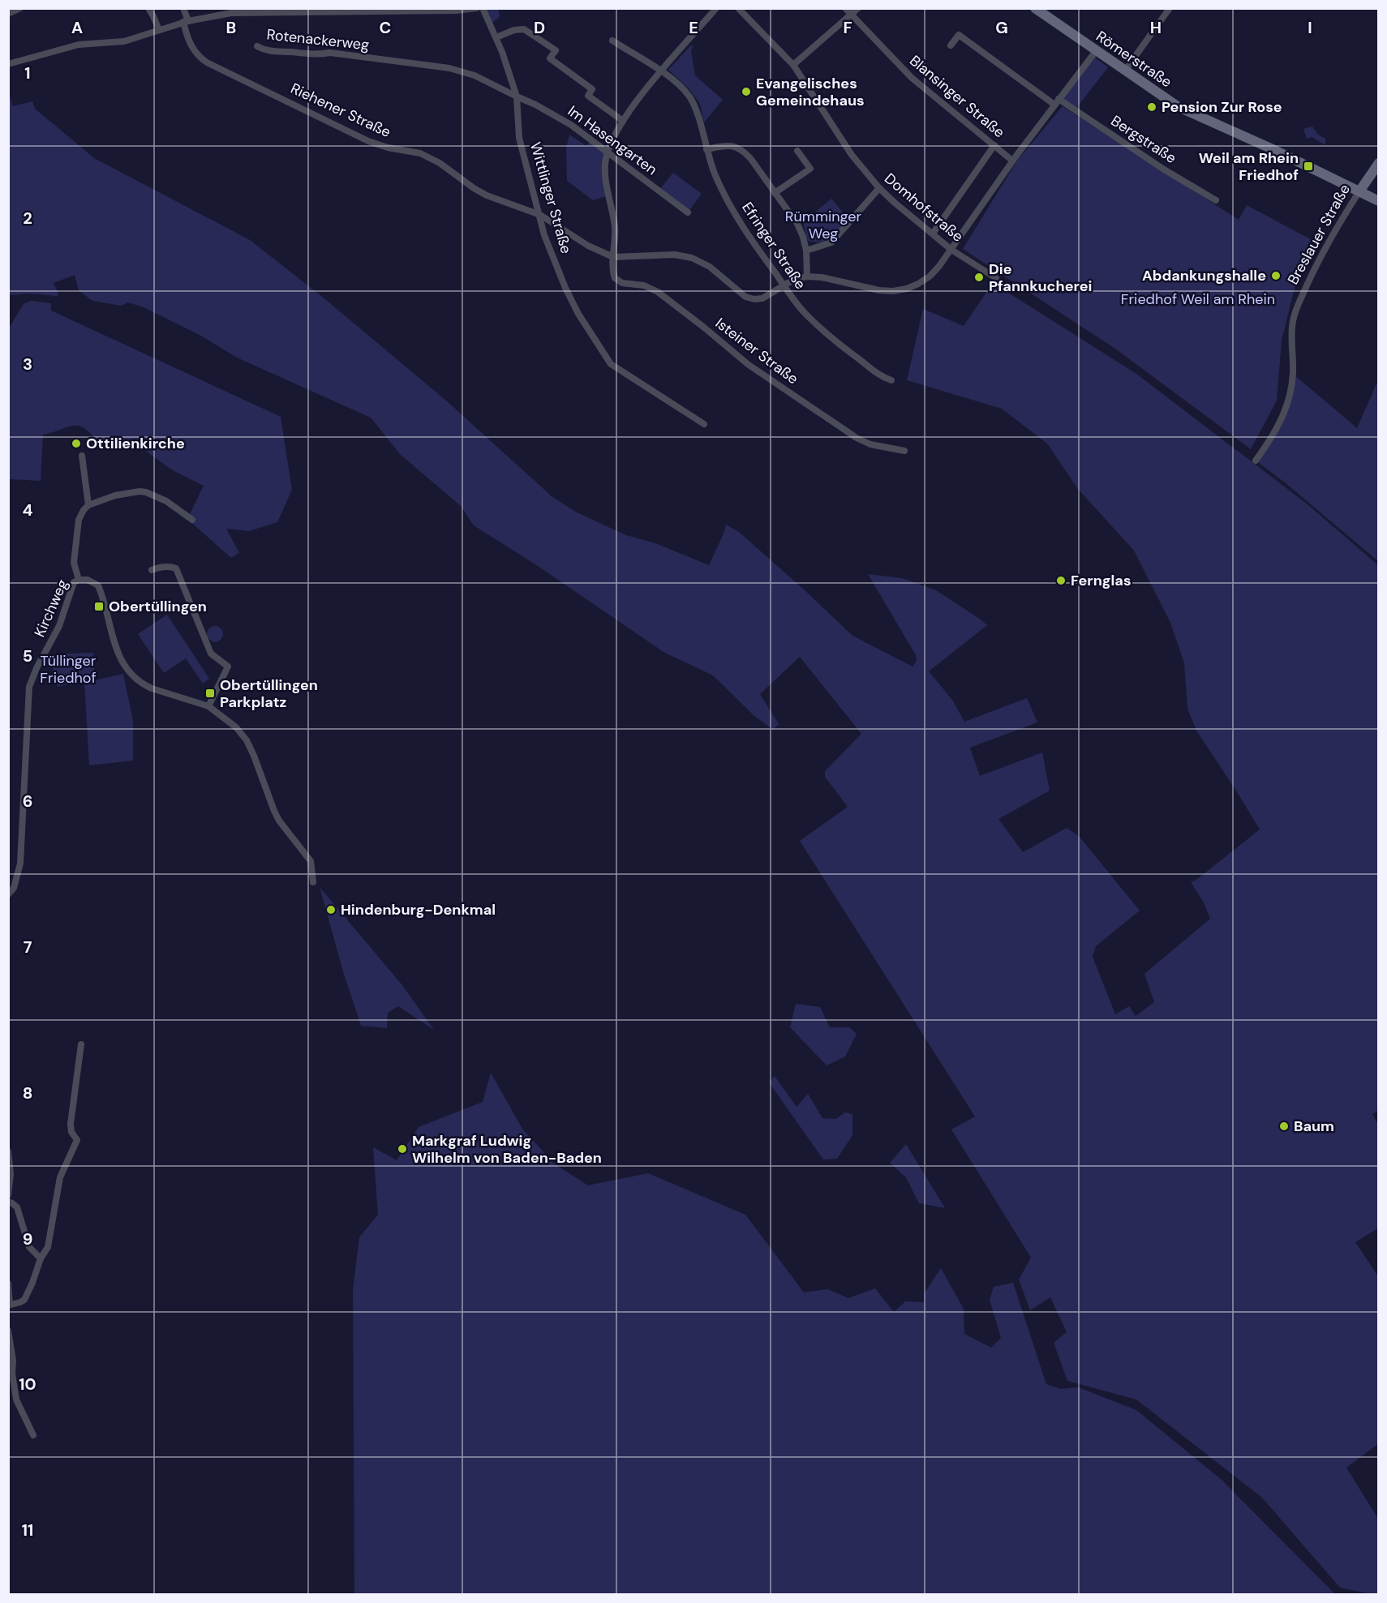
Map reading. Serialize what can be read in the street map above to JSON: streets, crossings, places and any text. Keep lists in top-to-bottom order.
{
  "streets": {
    "street": [
      "Rotenackerweg",
      "Römerstraße",
      "Blansinger Straße",
      "Riehener Straße",
      "Bergstraße",
      "Im Hasengarten",
      "Wittlinger Straße",
      "Domhofstraße",
      "Breslauer Straße",
      "Efringer Straße",
      "Isteiner Straße",
      "Kirchweg"
    ]
  },
  "crossings": [
    ["Rotenackerweg", "Im Hasengarten"],
    ["Rotenackerweg", "Wittlinger Straße"],
    ["Römerstraße", "Breslauer Straße"],
    ["Riehener Straße", "Wittlinger Straße"],
    ["Riehener Straße", "Domhofstraße"],
    ["Riehener Straße", "Efringer Straße"],
    ["Riehener Straße", "Isteiner Straße"],
    ["Im Hasengarten", "Wittlinger Straße"]
  ],
  "parks": ["Rümminger Weg", "Friedhof Weil am Rhein", "Tüllinger Friedhof"],
  "places": {
    "other": [
      "Evangelisches Gemeindehaus",
      "Pension Zur Rose",
      "Abdankungshalle",
      "Die Pfannkucherei",
      "Ottilienkirche",
      "Fernglas",
      "Hindenburg-Denkmal",
      "Baum",
      "Markgraf Ludwig Wilhelm von Baden-Baden"
    ],
    "transit": ["Weil am Rhein Friedhof", "Obertüllingen", "Obertüllingen Parkplatz"]
  },
  "grid": {
    "columns": [
      "A",
      "B",
      "C",
      "D",
      "E",
      "F",
      "G",
      "H",
      "I"
    ],
    "rows": [
      "1",
      "2",
      "3",
      "4",
      "5",
      "6",
      "7",
      "8",
      "9",
      "10",
      "11"
    ]
  }
}
